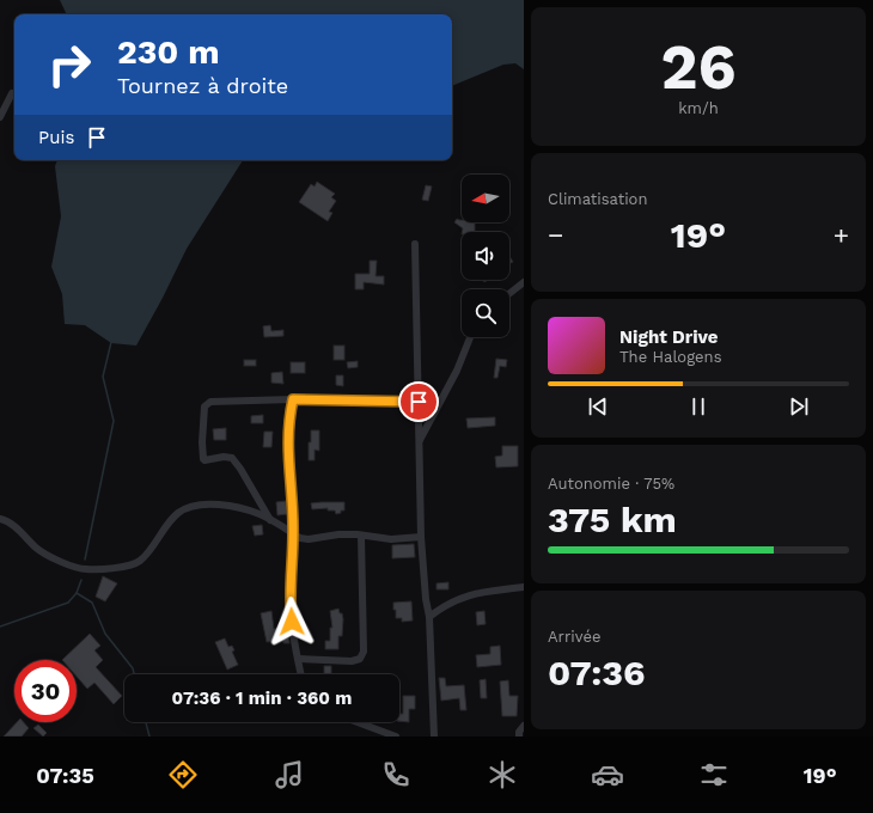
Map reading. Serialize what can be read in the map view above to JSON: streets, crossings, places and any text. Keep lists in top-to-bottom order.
{
  "north": "left",
  "page": {
    "tile": [
      ["26", "km/h"],
      "Climatisation",
      ["Autonomie · 75%", "375 km"],
      ["Arrivée", "07:36"]
    ],
    "turn": ["230 m", "Tournez à droite"],
    "then": "Puis",
    "heat": ["−", "19°", "+"],
    "song": ["Night Drive", "The Halogens"],
    "limit": "30",
    "trip": "07:36 · 1 min · 360 m",
    "tabs": ["07:35", "19°"]
  }
}
